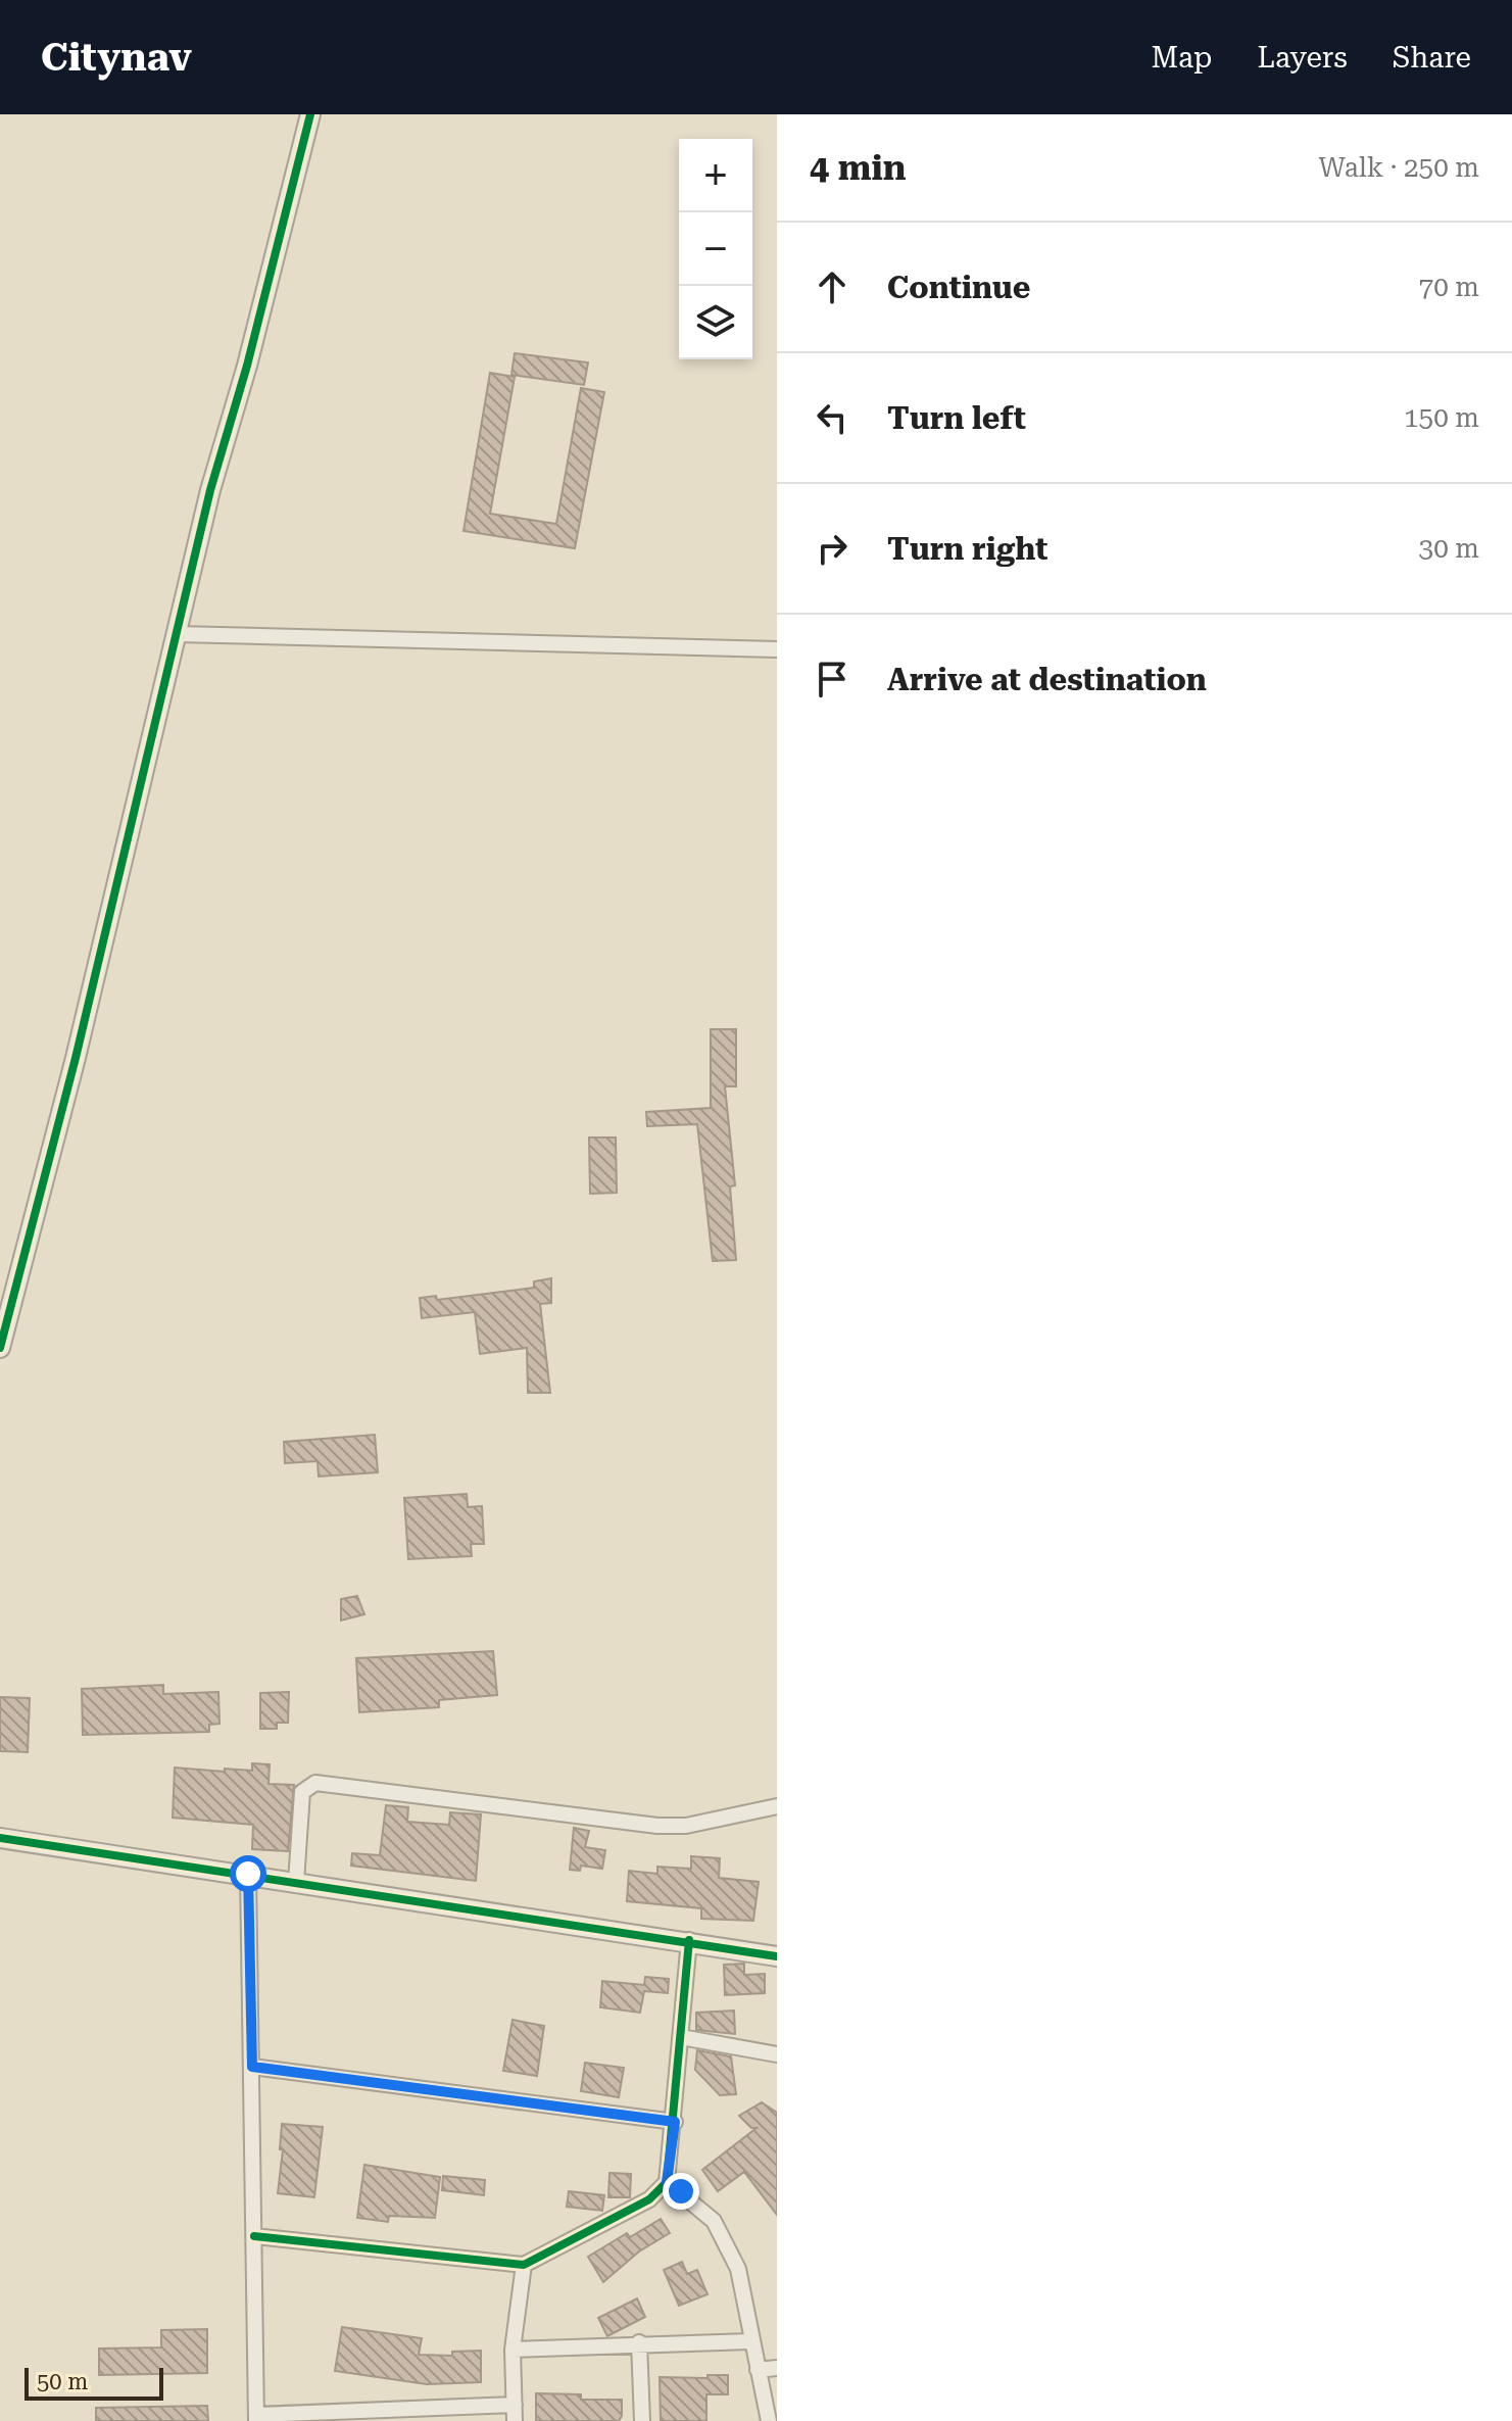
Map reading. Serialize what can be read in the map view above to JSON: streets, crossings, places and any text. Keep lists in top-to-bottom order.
{
  "scale_bar": "50 m",
  "page": {
    "header": "Citynav",
    "nav": ["Map", "Layers", "Share"],
    "heading": ["4 min", "Walk · 250 m"],
    "map_buttons": ["+", "−"],
    "list": [
      ["Continue", "70 m"],
      ["Turn left", "150 m"],
      ["Turn right", "30 m"],
      "Arrive at destination"
    ],
    "scale": "50 m"
  }
}
